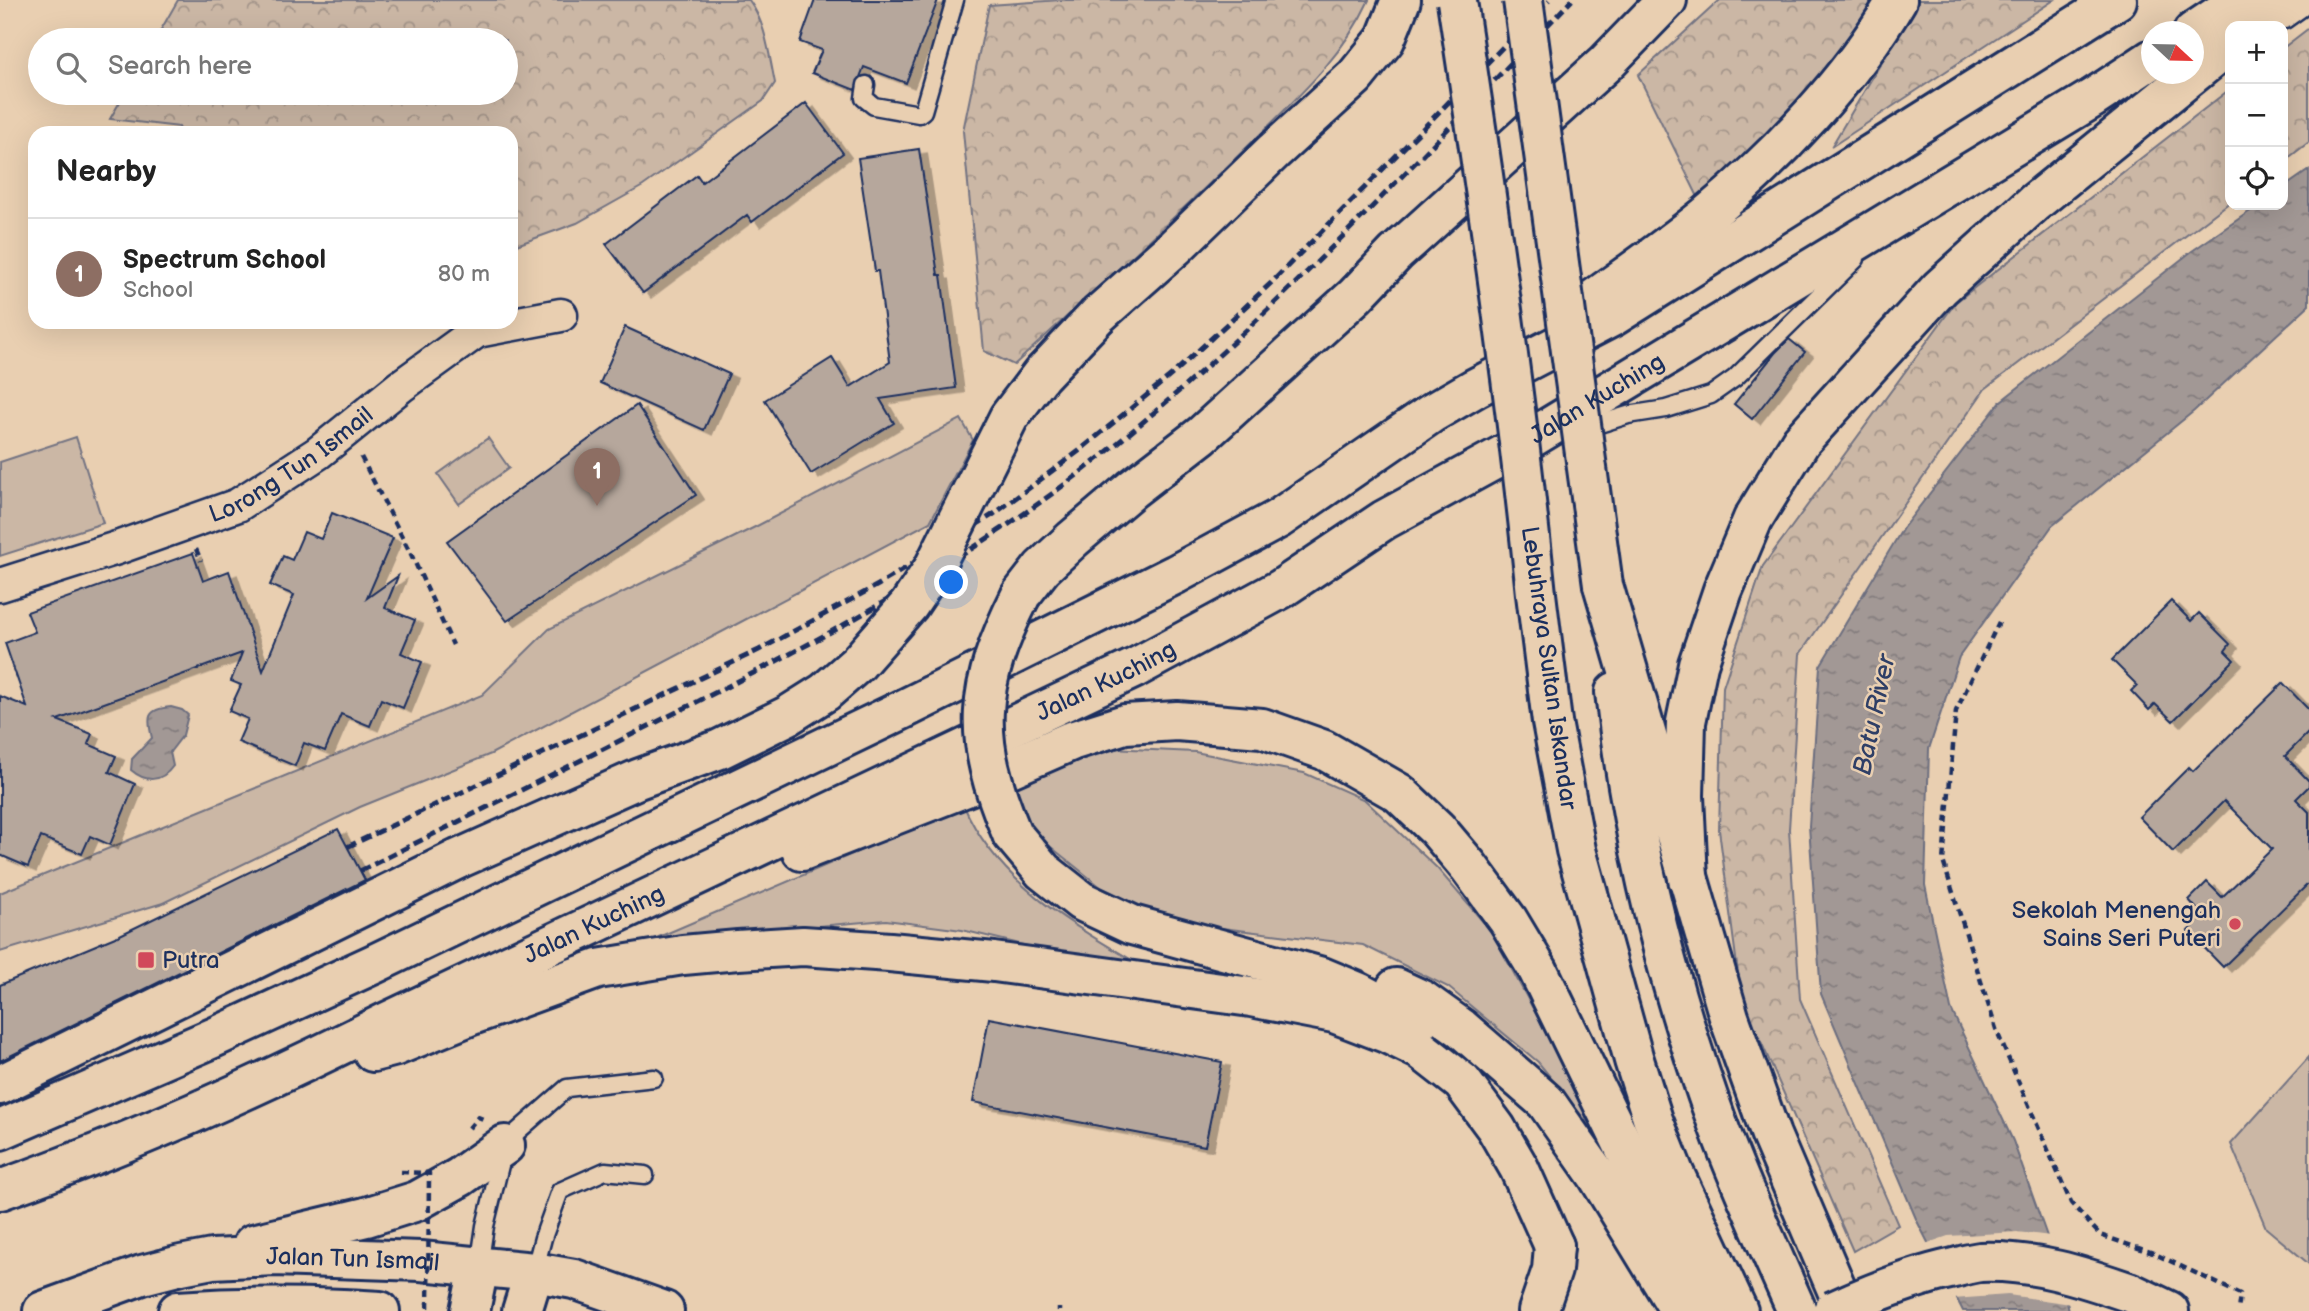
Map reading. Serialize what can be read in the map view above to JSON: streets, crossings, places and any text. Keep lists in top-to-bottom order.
{
  "streets": {
    "main road": ["Jalan Kuching", "Lebuhraya Sultan Iskandar", "Jalan Tun Ismail"],
    "street": ["Lorong Tun Ismail"]
  },
  "water": ["Batu River"],
  "places": {
    "other": ["Sekolah Menengah Sains Seri Puteri"],
    "transit": ["Putra"]
  },
  "north": "right",
  "page": {
    "map_buttons": ["+", "−"],
    "search": "Search here",
    "heading": "Nearby",
    "list": [
      {
        "mark": "1",
        "name": "Spectrum School",
        "note": "School",
        "value": "80 m"
      }
    ],
    "pins": "1"
  }
}
